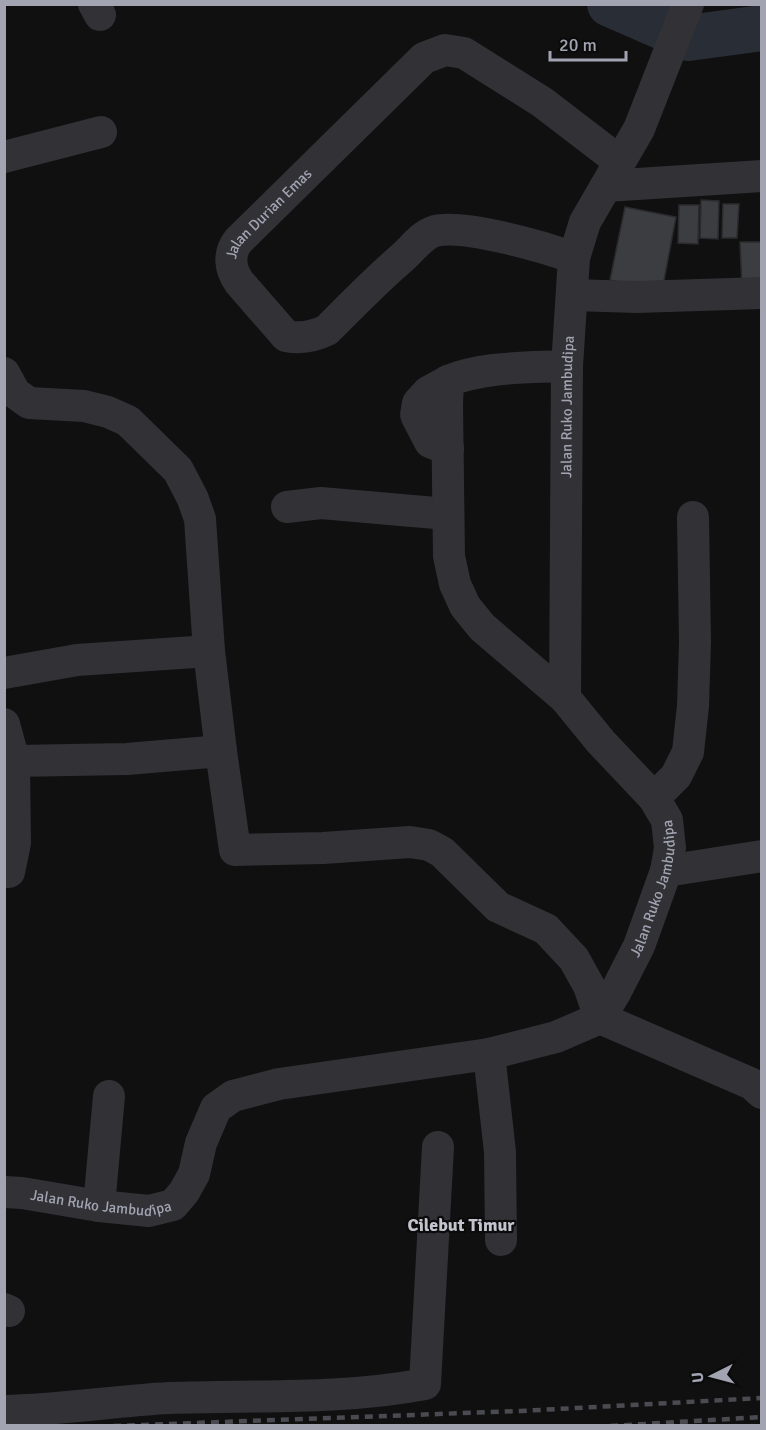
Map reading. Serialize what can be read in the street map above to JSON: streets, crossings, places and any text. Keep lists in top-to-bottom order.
{
  "streets": {
    "street": ["Jalan Durian Emas", "Jalan Ruko Jambudipa"]
  },
  "crossings": [
    ["Jalan Durian Emas", "Jalan Ruko Jambudipa"]
  ],
  "districts": ["Cilebut Timur"],
  "scale_bar": "20 m",
  "north": "left"
}
